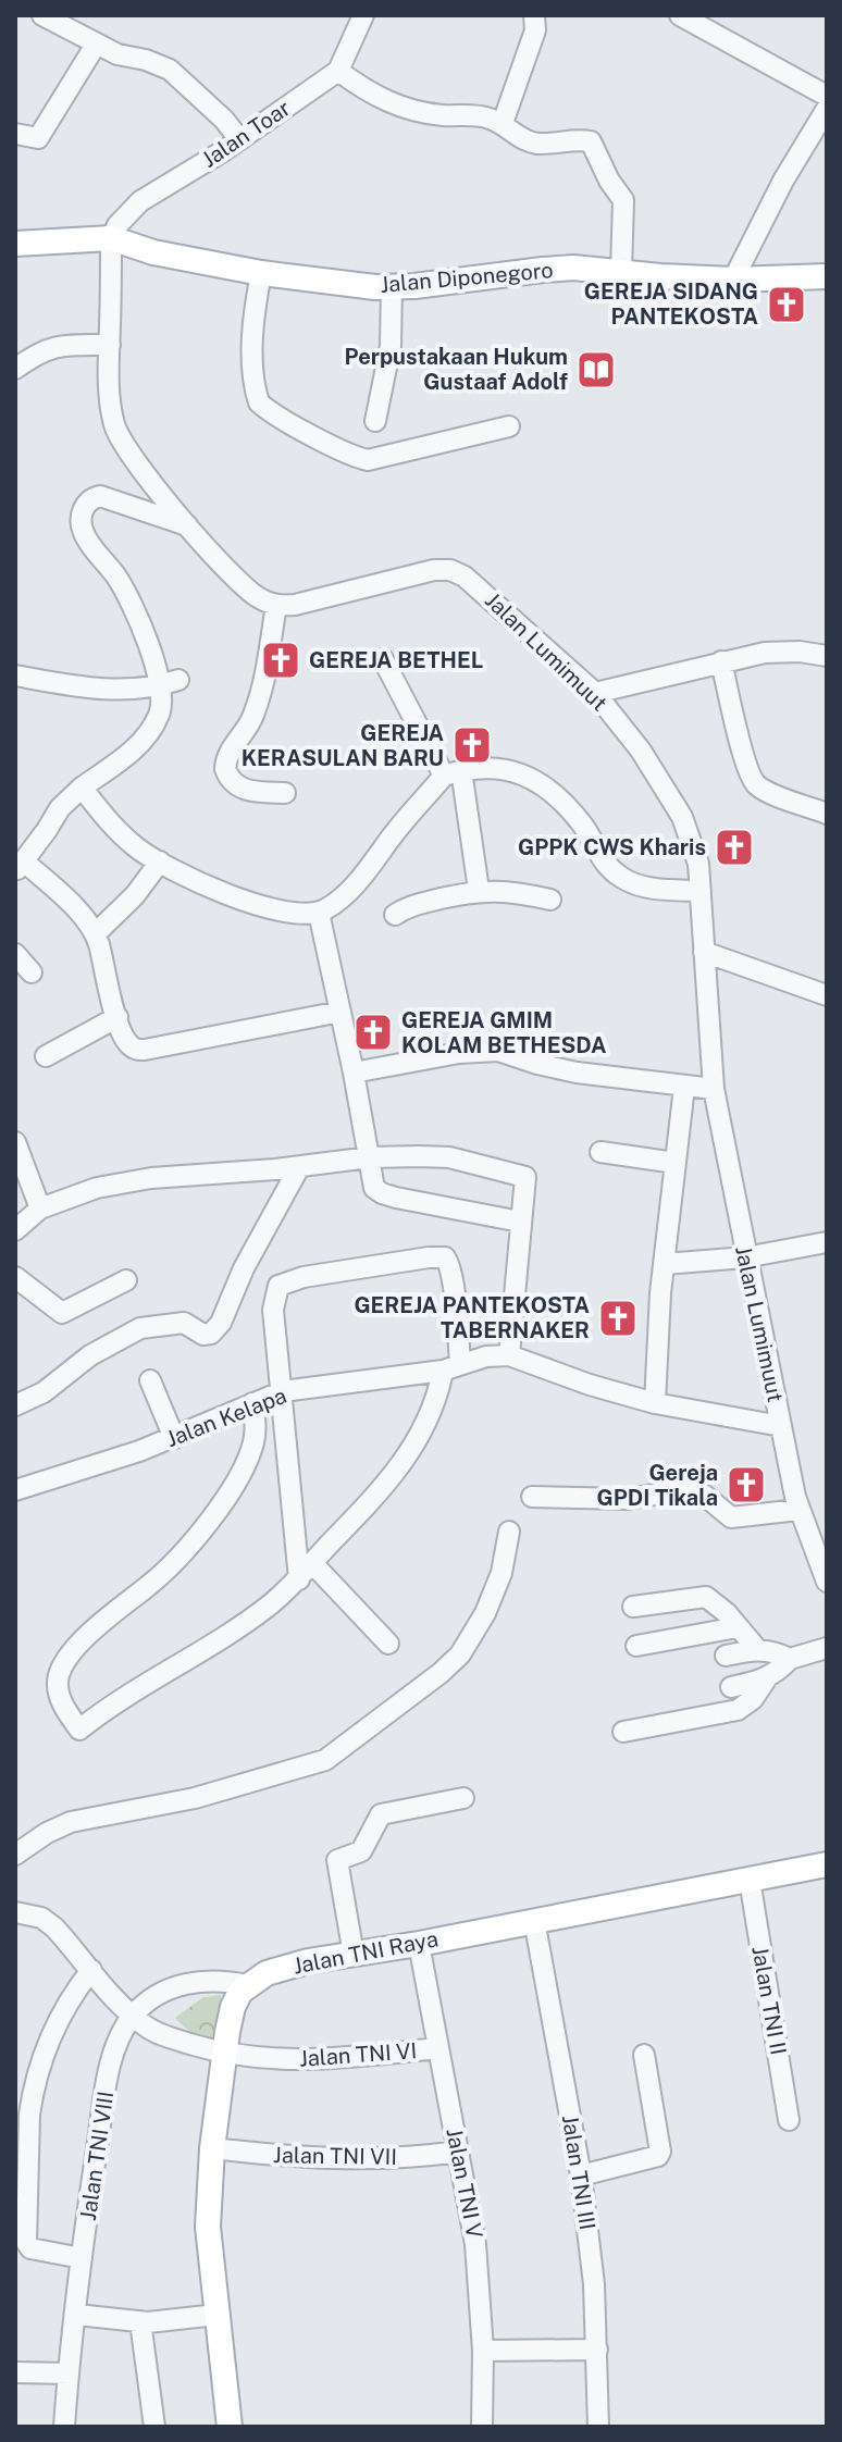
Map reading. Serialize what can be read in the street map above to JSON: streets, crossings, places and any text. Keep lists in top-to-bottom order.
{
  "streets": {
    "main road": ["Jalan Diponegoro", "Jalan TNI Raya"],
    "street": [
      "Jalan Toar",
      "Jalan Lumimuut",
      "Jalan Kelapa",
      "Jalan TNI II",
      "Jalan TNI VI",
      "Jalan TNI VIII",
      "Jalan TNI VII",
      "Jalan TNI III",
      "Jalan TNI V"
    ]
  },
  "crossings": [
    ["Jalan Toar", "Jalan Diponegoro"],
    ["Jalan TNI Raya", "Jalan TNI II"],
    ["Jalan TNI Raya", "Jalan TNI III"],
    ["Jalan TNI Raya", "Jalan TNI V"],
    ["Jalan TNI VI", "Jalan TNI VIII"],
    ["Jalan TNI VI", "Jalan TNI V"],
    ["Jalan TNI VII", "Jalan TNI V"]
  ],
  "places": {
    "church": [
      "GEREJA SIDANG PANTEKOSTA",
      "GEREJA BETHEL",
      "GEREJA KERASULAN BARU",
      "GPPK CWS Kharis",
      "GEREJA GMIM KOLAM BETHESDA",
      "GEREJA PANTEKOSTA TABERNAKER",
      "Gereja GPDI Tikala"
    ],
    "library": ["Perpustakaan Hukum Gustaaf Adolf"]
  }
}
